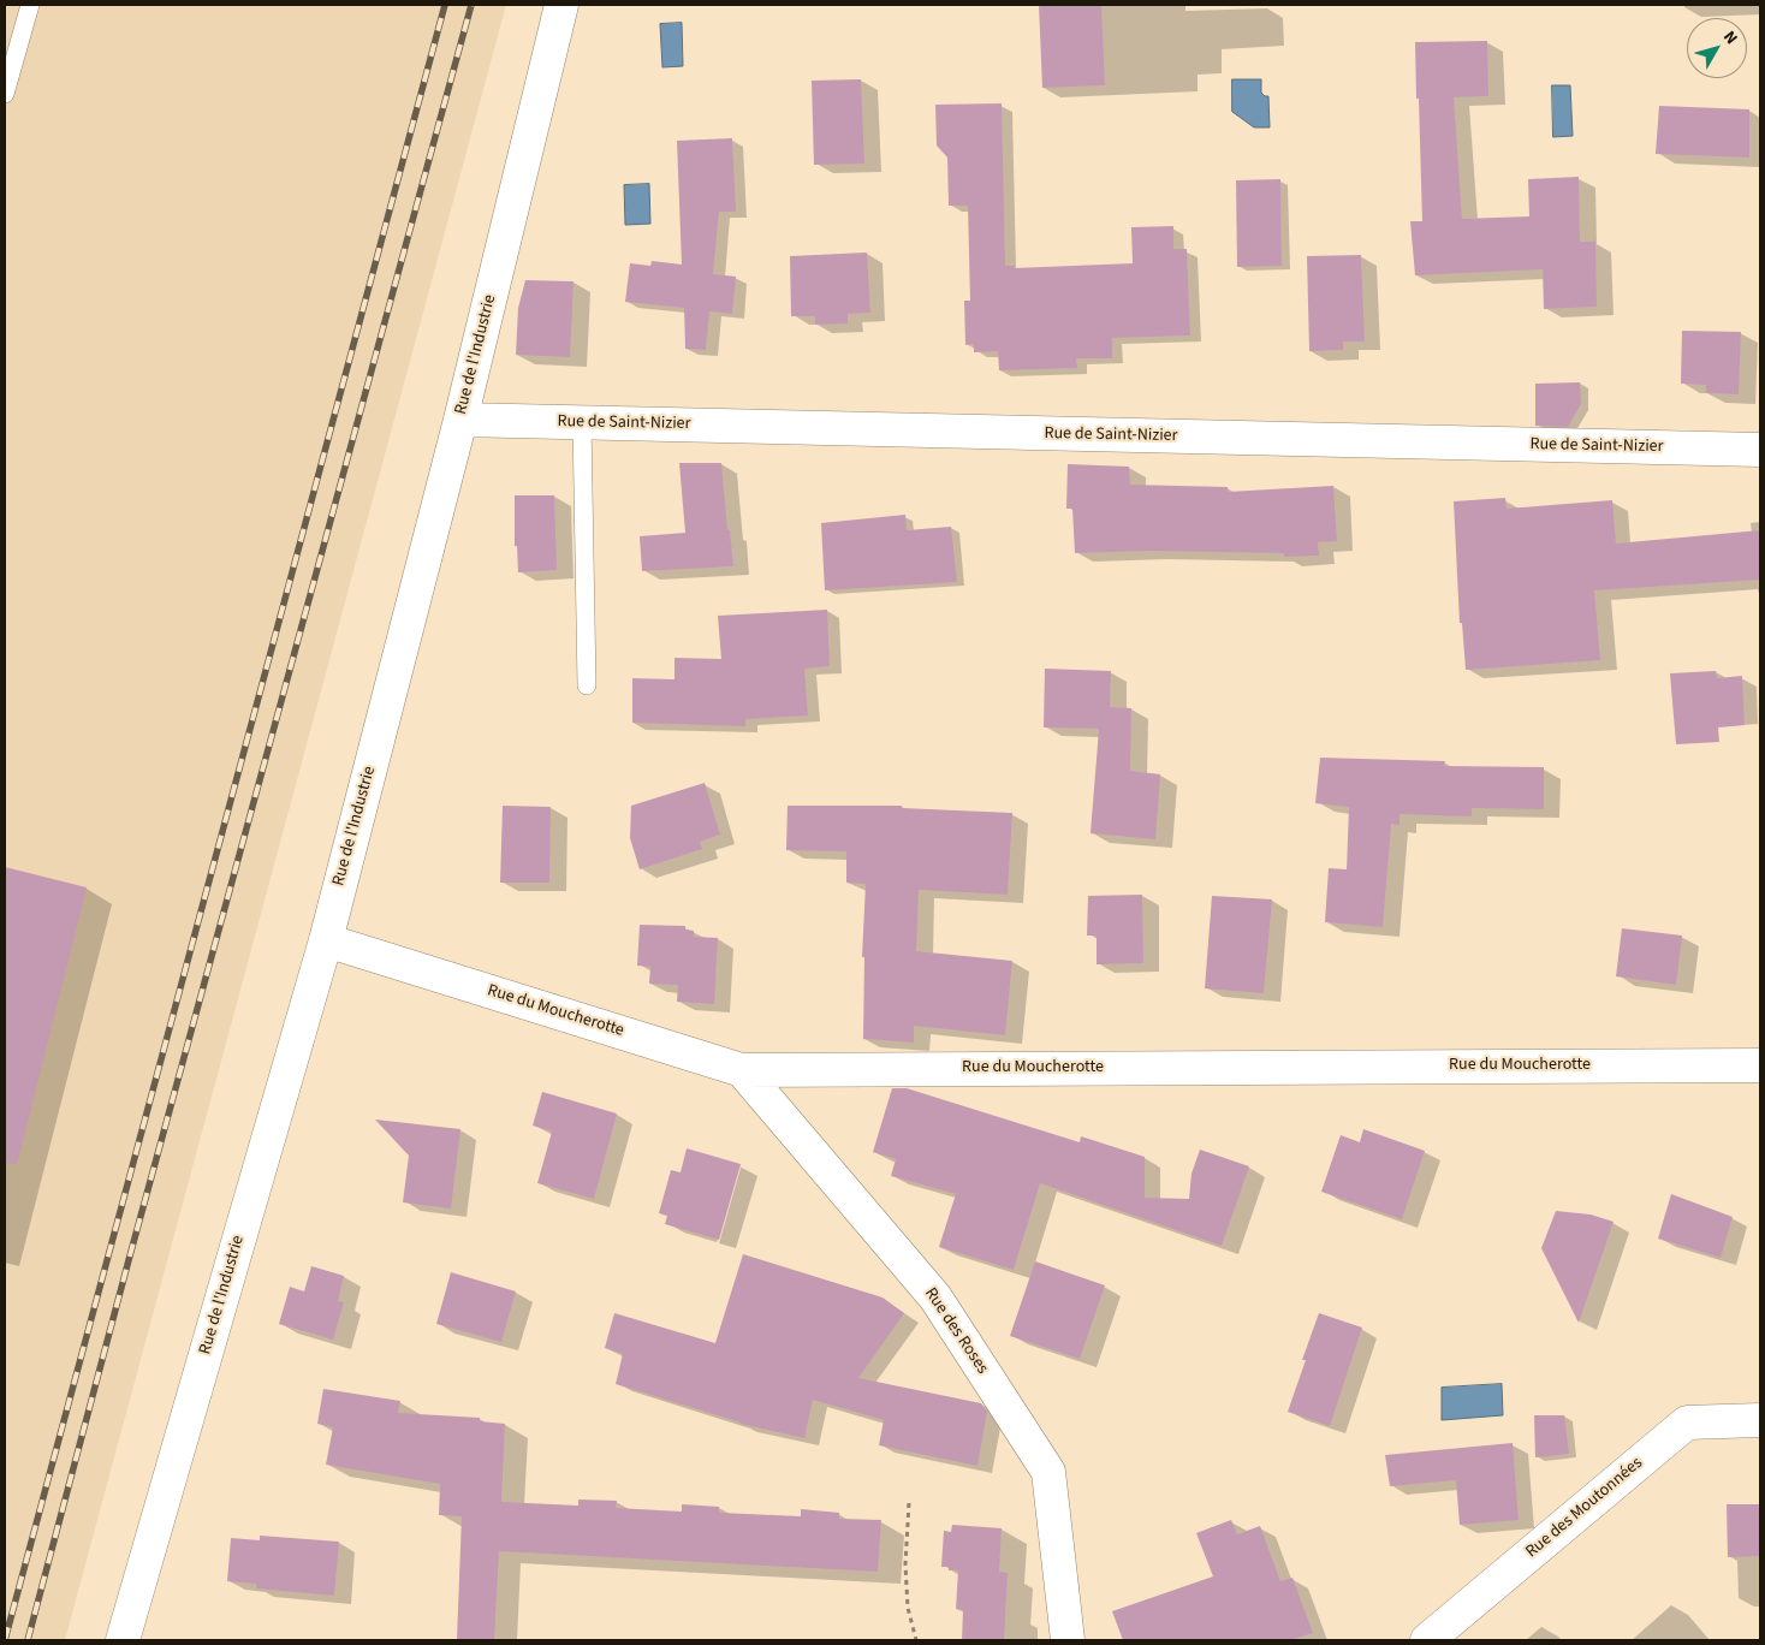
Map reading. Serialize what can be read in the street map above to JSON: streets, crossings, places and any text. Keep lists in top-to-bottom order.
{
  "streets": {
    "street": [
      "Rue de l'Industrie",
      "Rue de Saint-Nizier",
      "Rue du Moucherotte",
      "Rue des Roses",
      "Rue des Moutonnées"
    ]
  },
  "crossings": [
    ["Rue de l'Industrie", "Rue de Saint-Nizier"],
    ["Rue de l'Industrie", "Rue du Moucherotte"],
    ["Rue du Moucherotte", "Rue des Roses"]
  ],
  "north": "top right"
}
